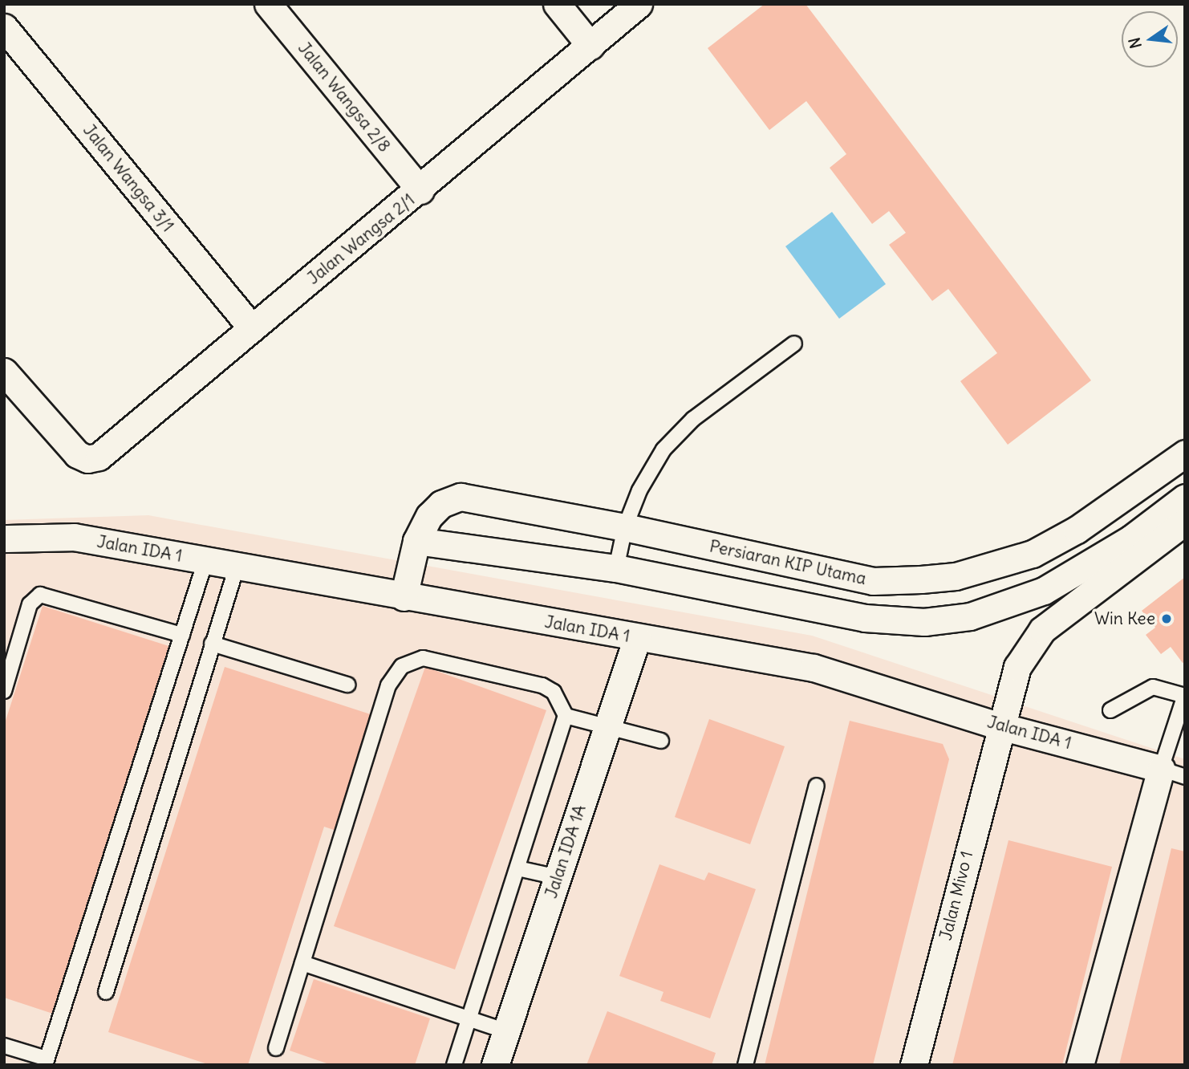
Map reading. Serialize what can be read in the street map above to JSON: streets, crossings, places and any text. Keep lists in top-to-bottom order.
{
  "streets": {
    "street": [
      "Jalan Wangsa 2/8",
      "Jalan Wangsa 3/1",
      "Jalan Wangsa 2/1",
      "Jalan IDA 1",
      "Persiaran KIP Utama",
      "Jalan IDA 1A",
      "Jalan Mivo 1"
    ]
  },
  "crossings": [
    ["Jalan Wangsa 2/8", "Jalan Wangsa 2/1"],
    ["Jalan Wangsa 3/1", "Jalan Wangsa 2/1"],
    ["Jalan IDA 1", "Persiaran KIP Utama"],
    ["Jalan IDA 1", "Jalan IDA 1A"],
    ["Jalan IDA 1", "Jalan Mivo 1"]
  ],
  "places": ["Win Kee"],
  "north": "left"
}
